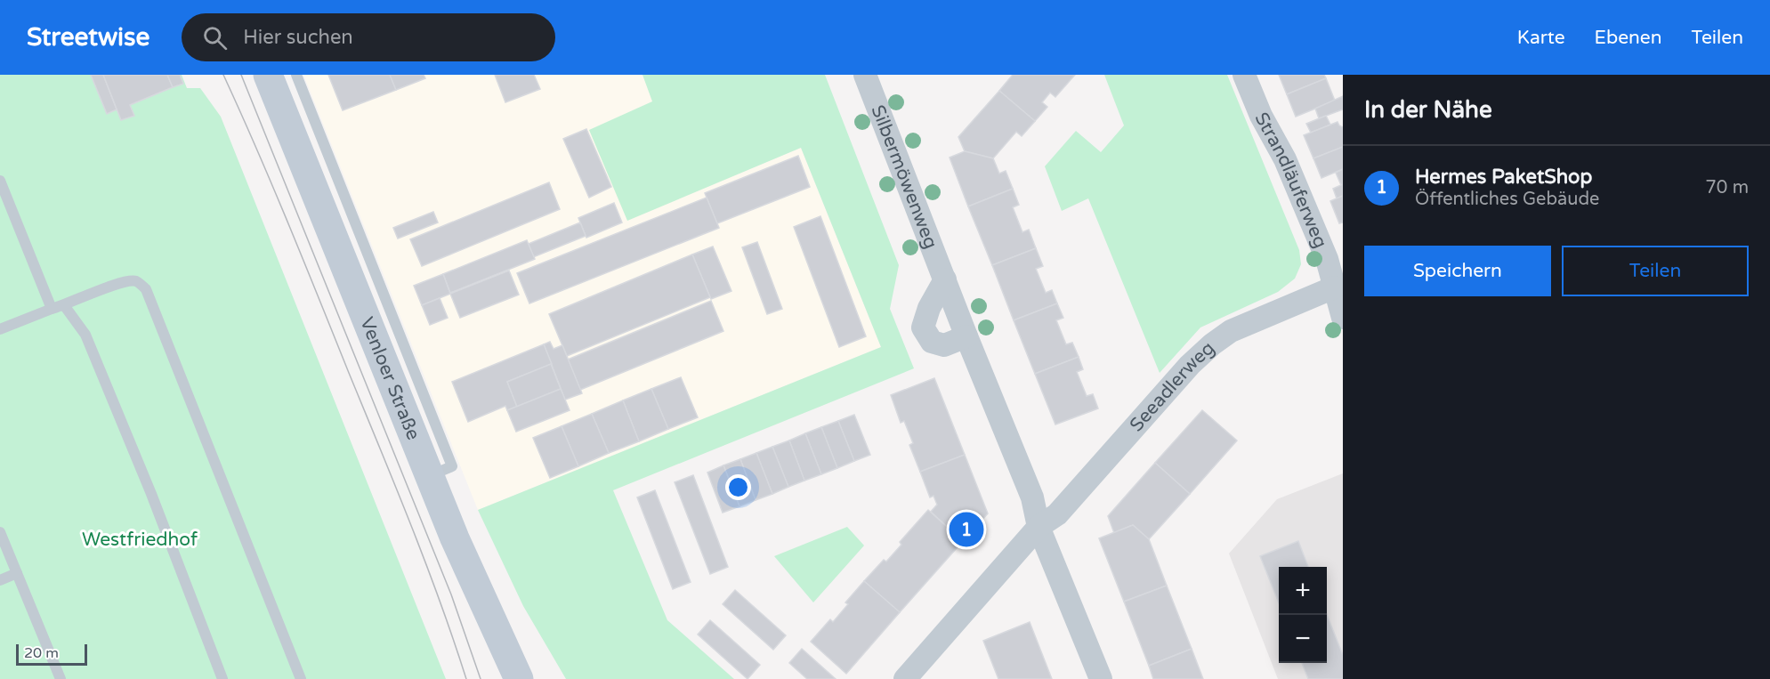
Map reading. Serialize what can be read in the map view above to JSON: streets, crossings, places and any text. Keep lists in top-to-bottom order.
{
  "streets": {
    "main road": ["Venloer Straße"],
    "street": ["Silbermöwenweg", "Strandläuferweg", "Seeadlerweg"]
  },
  "crossings": [
    ["Silbermöwenweg", "Seeadlerweg"],
    ["Strandläuferweg", "Seeadlerweg"]
  ],
  "parks": ["Westfriedhof"],
  "scale_bar": "20 m",
  "page": {
    "header": "Streetwise",
    "search": "Hier suchen",
    "nav": ["Karte", "Ebenen", "Teilen"],
    "heading": "In der Nähe",
    "list": [
      {
        "mark": "1",
        "name": "Hermes PaketShop",
        "note": "Öffentliches Gebäude",
        "value": "70 m"
      }
    ],
    "buttons": ["Speichern", "Teilen"],
    "pins": "1",
    "map_buttons": ["+", "−"],
    "scale": "20 m"
  }
}
